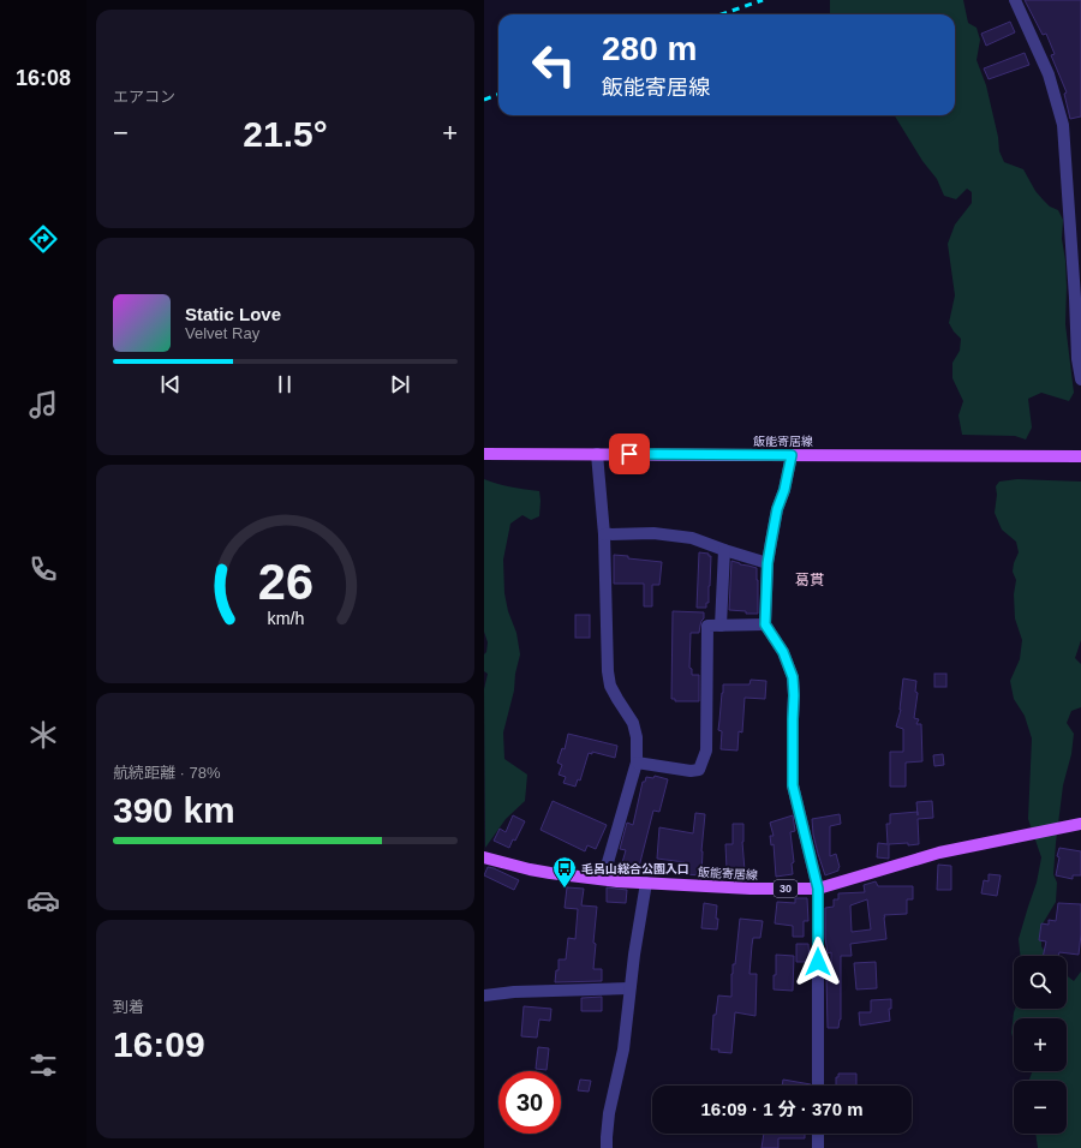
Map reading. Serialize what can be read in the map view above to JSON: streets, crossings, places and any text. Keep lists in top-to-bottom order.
{
  "streets": {
    "main road": ["飯能寄居線", "30"]
  },
  "districts": ["葛貫"],
  "places": {
    "bus stop": ["毛呂山総合公園入口"]
  },
  "page": {
    "tabs": "16:08",
    "tile": [
      "エアコン",
      ["航続距離 · 78%", "390 km"],
      ["到着", "16:09"]
    ],
    "turn": ["280 m", "飯能寄居線"],
    "heat": ["−", "21.5°", "+"],
    "song": ["Static Love", "Velvet Ray"],
    "map_buttons": ["+", "−"],
    "limit": "30",
    "trip": "16:09 · 1 分 · 370 m",
    "gauge": ["26", "km/h"]
  }
}
